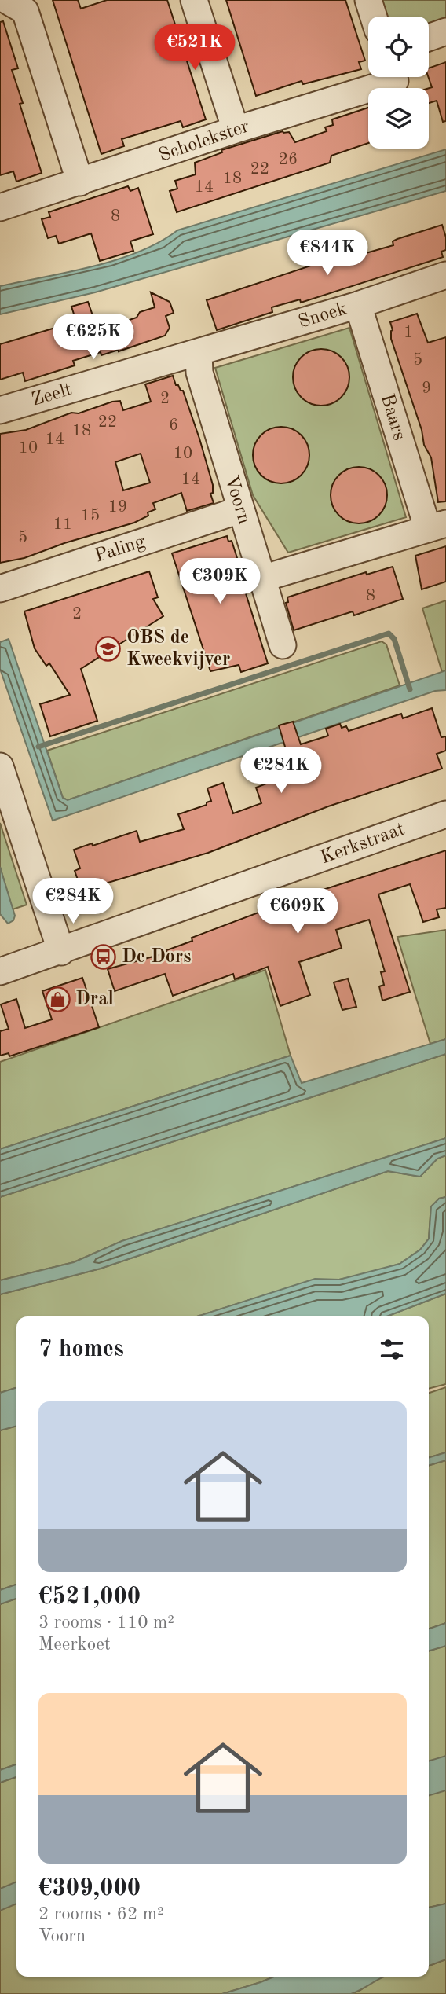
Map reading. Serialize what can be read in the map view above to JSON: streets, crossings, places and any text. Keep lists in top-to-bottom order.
{
  "streets": {
    "street": [
      "Scholekster",
      "Snoek",
      "Zeelt",
      "Baars",
      "Voorn",
      "Paling",
      "Kerkstraat"
    ]
  },
  "crossings": [
    ["Snoek", "Zeelt"],
    ["Snoek", "Baars"],
    ["Snoek", "Voorn"],
    ["Zeelt", "Voorn"],
    ["Voorn", "Paling"]
  ],
  "places": {
    "school or university": ["OBS de Kweekvijver"],
    "bus stop": ["De Dors"],
    "shop": ["Dral"]
  },
  "house_numbers": [
    "26",
    "22",
    "18",
    "14",
    "8",
    "1",
    "5",
    "9",
    "2",
    "22",
    "6",
    "18",
    "14",
    "10",
    "10",
    "14",
    "19",
    "15",
    "11",
    "5",
    "8",
    "2"
  ],
  "page": {
    "price": [
      "€521K",
      "€844K",
      "€625K",
      "€309K",
      "€284K",
      "€284K",
      "€609K"
    ],
    "heading": "7 homes",
    "list": [
      {
        "name": "€521,000",
        "note": "3 rooms · 110 m² · Meerkoet"
      },
      {
        "name": "€309,000",
        "note": "2 rooms · 62 m² · Voorn"
      }
    ]
  }
}
